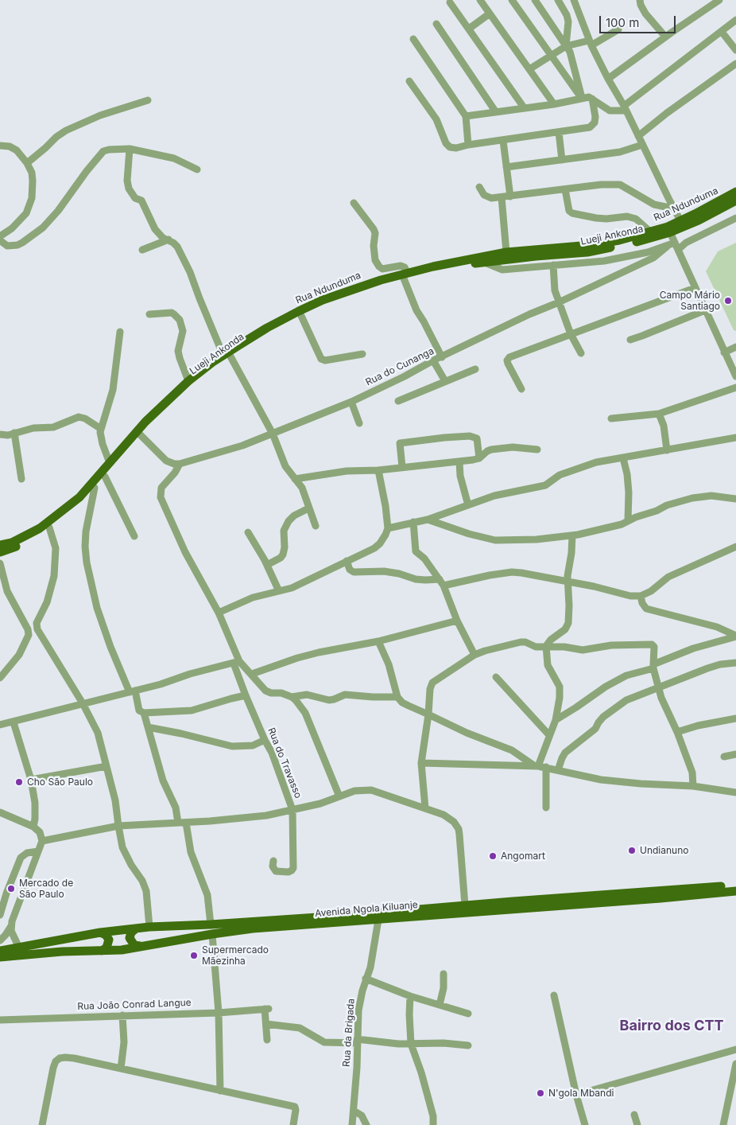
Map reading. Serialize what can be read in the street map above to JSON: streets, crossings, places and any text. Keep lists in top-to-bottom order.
{
  "streets": {
    "main road": ["Rua Ndunduma", "Lueji Ankonda", "Avenida Ngola Kiluanje"],
    "street": [
      "Rua do Cunanga",
      "Rua do Travasso",
      "Rua João Conrad Langue",
      "Rua da Brigada"
    ]
  },
  "crossings": [
    ["Rua Ndunduma", "Lueji Ankonda"],
    ["Lueji Ankonda", "Rua do Cunanga"],
    ["Rua do Cunanga", "Rua do Travasso"],
    ["Avenida Ngola Kiluanje", "Rua da Brigada"]
  ],
  "districts": ["Bairro dos CTT"],
  "places": [
    "Campo Mário Santiago",
    "Cho São Paulo",
    "Undianuno",
    "Angomart",
    "Mercado de São Paulo",
    "Supermercado Mãezinha",
    "N'gola Mbandi"
  ],
  "scale_bar": "100 m"
}
